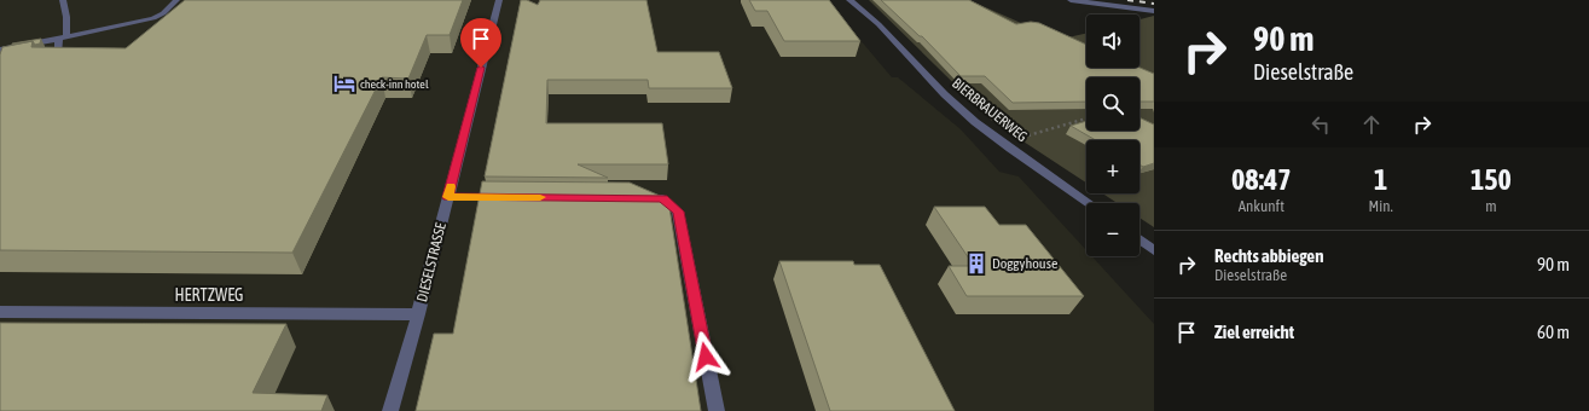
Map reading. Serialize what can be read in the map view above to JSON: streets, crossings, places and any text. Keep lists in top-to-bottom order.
{
  "streets": {
    "street": ["BIERBRAUERWEG", "DIESELSTRASSE", "HERTZWEG"]
  },
  "crossings": [
    ["DIESELSTRASSE", "HERTZWEG"]
  ],
  "places": {
    "hotel": ["check-inn hotel"],
    "building": ["Doggyhouse"]
  },
  "page": {
    "turn": ["90 m", "Dieselstraße"],
    "map_buttons": ["+", "−"],
    "eta": [
      "08:47",
      "Ankunft",
      "1",
      "Min.",
      "150",
      "m"
    ],
    "list": [
      {
        "name": "Rechts abbiegen",
        "note": "Dieselstraße",
        "value": "90 m"
      },
      {
        "name": "Ziel erreicht",
        "value": "60 m"
      }
    ]
  }
}
